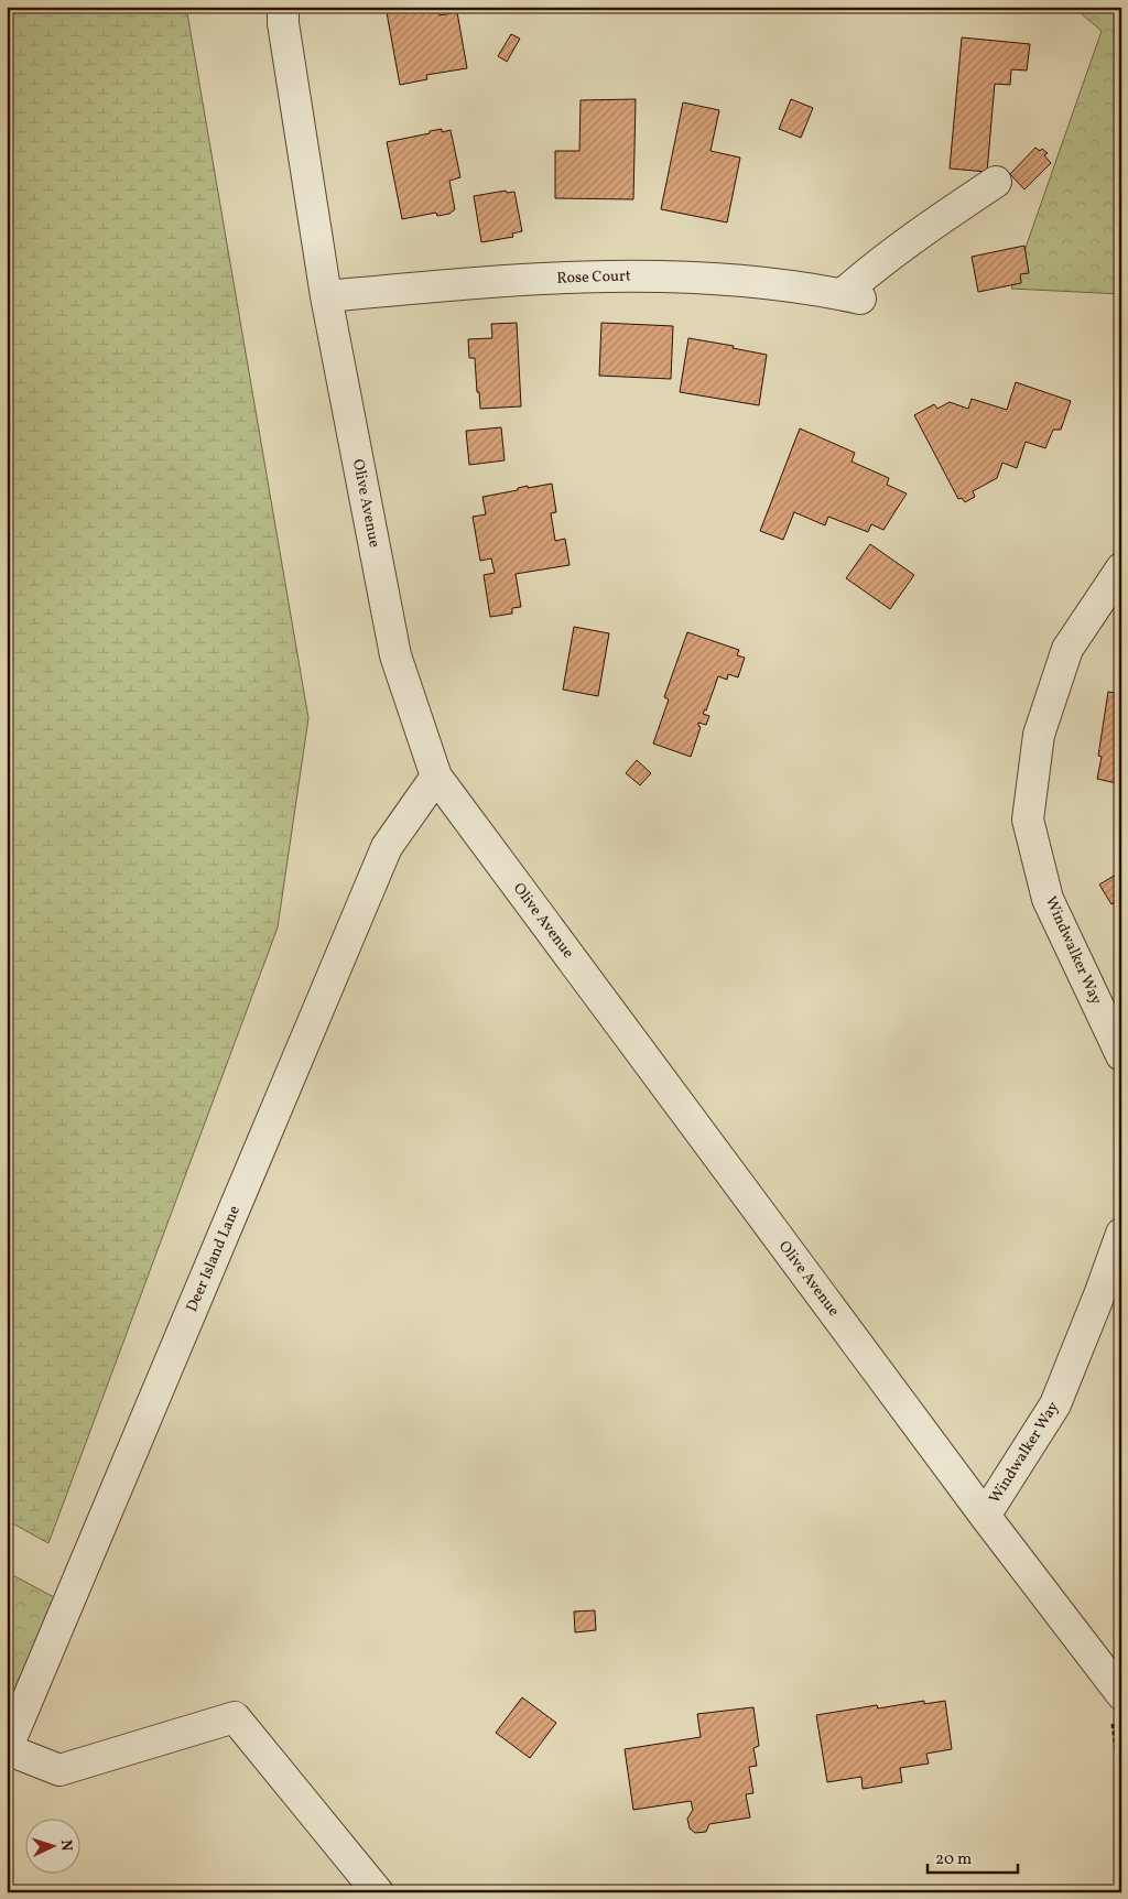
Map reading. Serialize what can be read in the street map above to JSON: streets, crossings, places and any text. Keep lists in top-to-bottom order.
{
  "streets": {
    "street": [
      "Rose Court",
      "Olive Avenue",
      "Windwalker Way",
      "Deer Island Lane"
    ]
  },
  "crossings": [
    ["Rose Court", "Olive Avenue"],
    ["Olive Avenue", "Windwalker Way"],
    ["Olive Avenue", "Deer Island Lane"]
  ],
  "scale_bar": "20 m",
  "north": "right"
}
